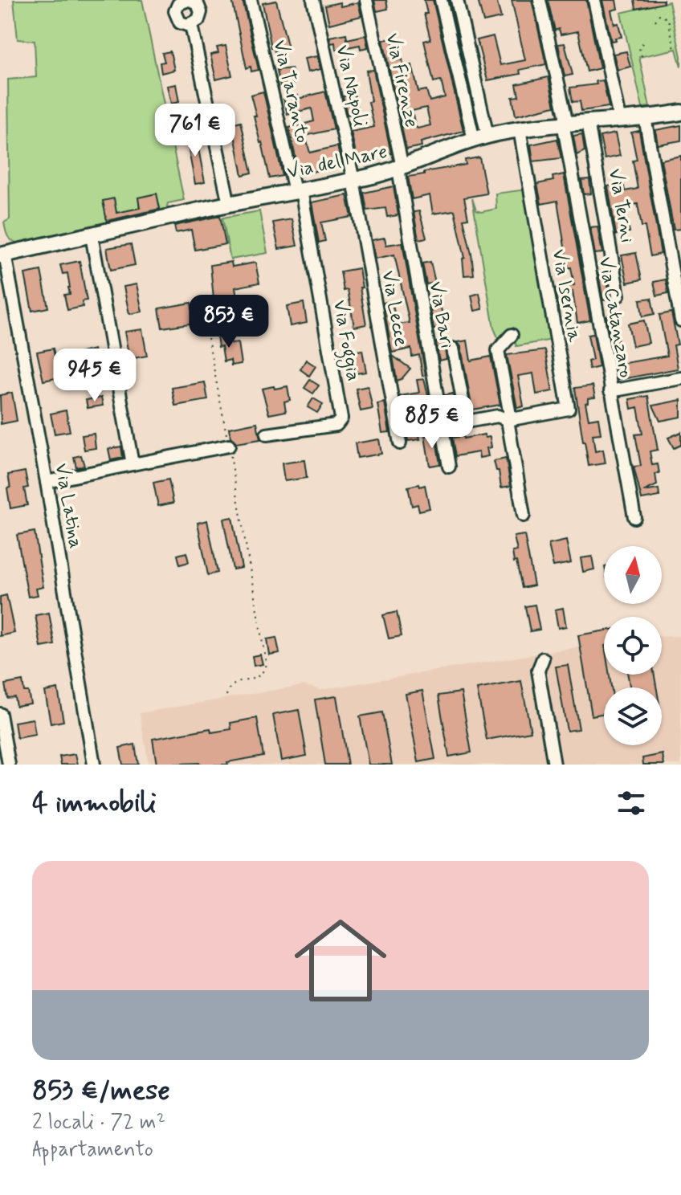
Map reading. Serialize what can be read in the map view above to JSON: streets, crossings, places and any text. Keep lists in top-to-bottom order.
{
  "streets": {
    "main road": ["Via del Mare"],
    "street": [
      "Via Firenze",
      "Via Napoli",
      "Via Taranto",
      "Via Terni",
      "Via Isernia",
      "Via Lecce",
      "Via Bari",
      "Via Catanzaro",
      "Via Foggia",
      "Via Latina"
    ]
  },
  "crossings": [
    ["Via Firenze", "Via del Mare"],
    ["Via Firenze", "Via Bari"],
    ["Via Napoli", "Via del Mare"],
    ["Via Napoli", "Via Lecce"],
    ["Via Taranto", "Via del Mare"],
    ["Via Taranto", "Via Foggia"],
    ["Via del Mare", "Via Terni"],
    ["Via del Mare", "Via Isernia"],
    ["Via del Mare", "Via Lecce"],
    ["Via del Mare", "Via Bari"],
    ["Via del Mare", "Via Catanzaro"],
    ["Via del Mare", "Via Foggia"],
    ["Via del Mare", "Via Latina"]
  ],
  "north": "top",
  "page": {
    "price": [
      "761 €",
      "853 €",
      "945 €",
      "885 €"
    ],
    "heading": "4 immobili",
    "list": [
      {
        "name": "853 €/mese",
        "note": "2 locali · 72 m² · Appartamento"
      }
    ]
  }
}
